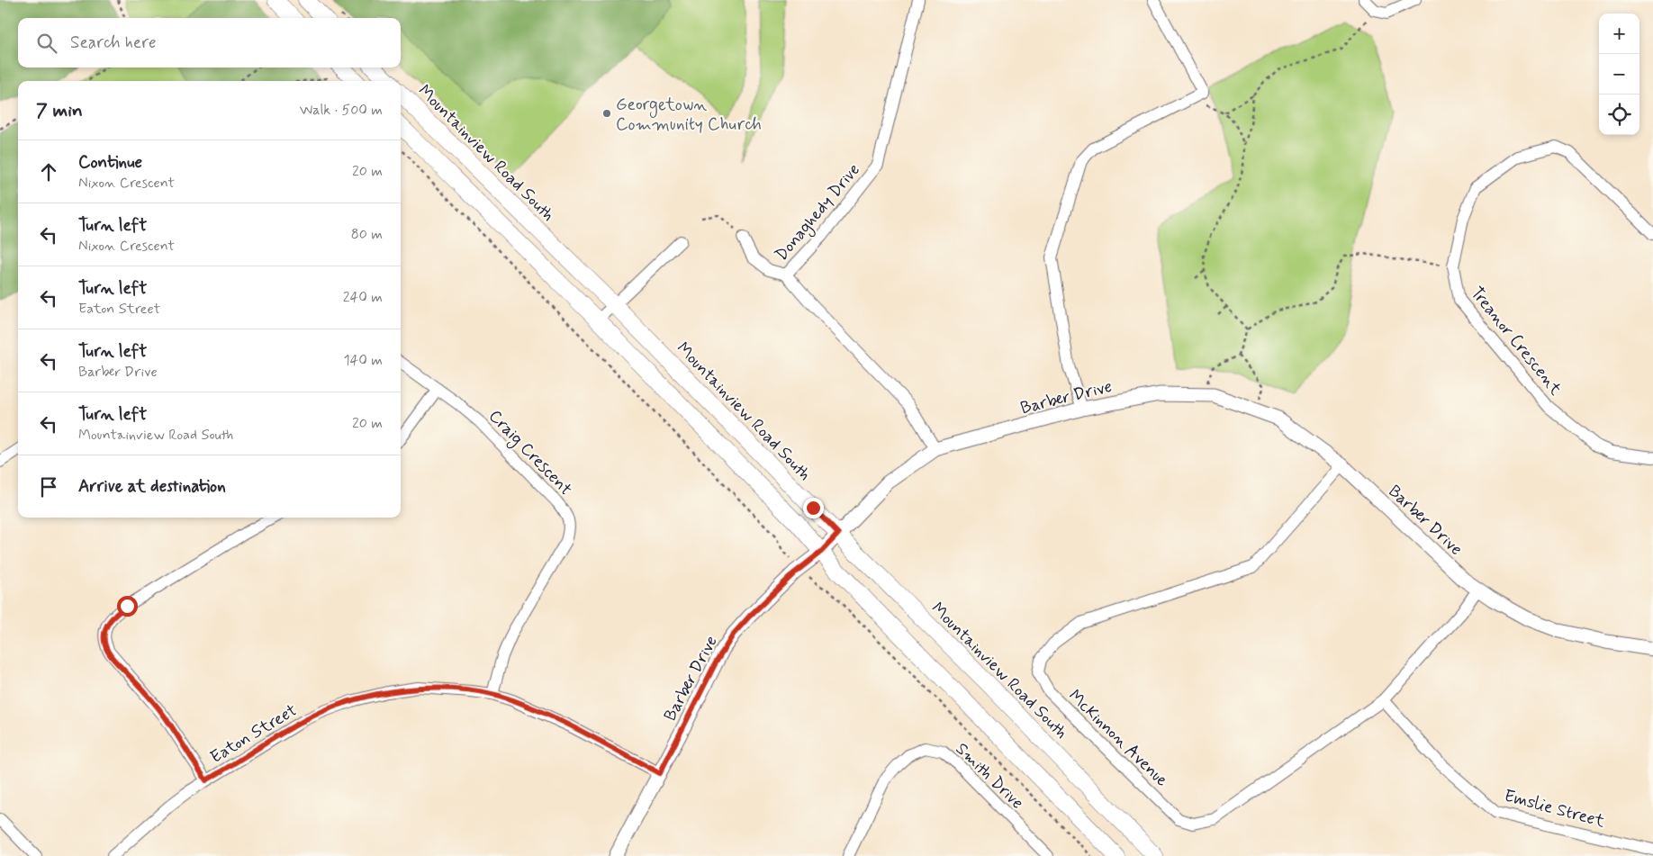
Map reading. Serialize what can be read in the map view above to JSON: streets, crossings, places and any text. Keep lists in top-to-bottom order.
{
  "streets": {
    "main road": ["Mountainview Road South"],
    "street": [
      "Donaghedy Drive",
      "Treanor Crescent",
      "Barber Drive",
      "Craig Crescent",
      "Eaton Street",
      "McKinnon Avenue",
      "Smith Drive",
      "Emslie Street"
    ]
  },
  "crossings": [
    ["Mountainview Road South", "Barber Drive"],
    ["Donaghedy Drive", "Barber Drive"],
    ["Barber Drive", "Eaton Street"],
    ["Barber Drive", "McKinnon Avenue"],
    ["Craig Crescent", "Eaton Street"],
    ["McKinnon Avenue", "Emslie Street"]
  ],
  "places": ["Georgetown Community Church"],
  "page": {
    "map_buttons": ["+", "−"],
    "search": "Search here",
    "heading": ["7 min", "Walk · 500 m"],
    "list": [
      ["Continue", "Nixon Crescent", "20 m"],
      ["Turn left", "Nixon Crescent", "80 m"],
      ["Turn left", "Eaton Street", "240 m"],
      ["Turn left", "Barber Drive", "140 m"],
      ["Turn left", "Mountainview Road South", "20 m"],
      "Arrive at destination"
    ]
  }
}
